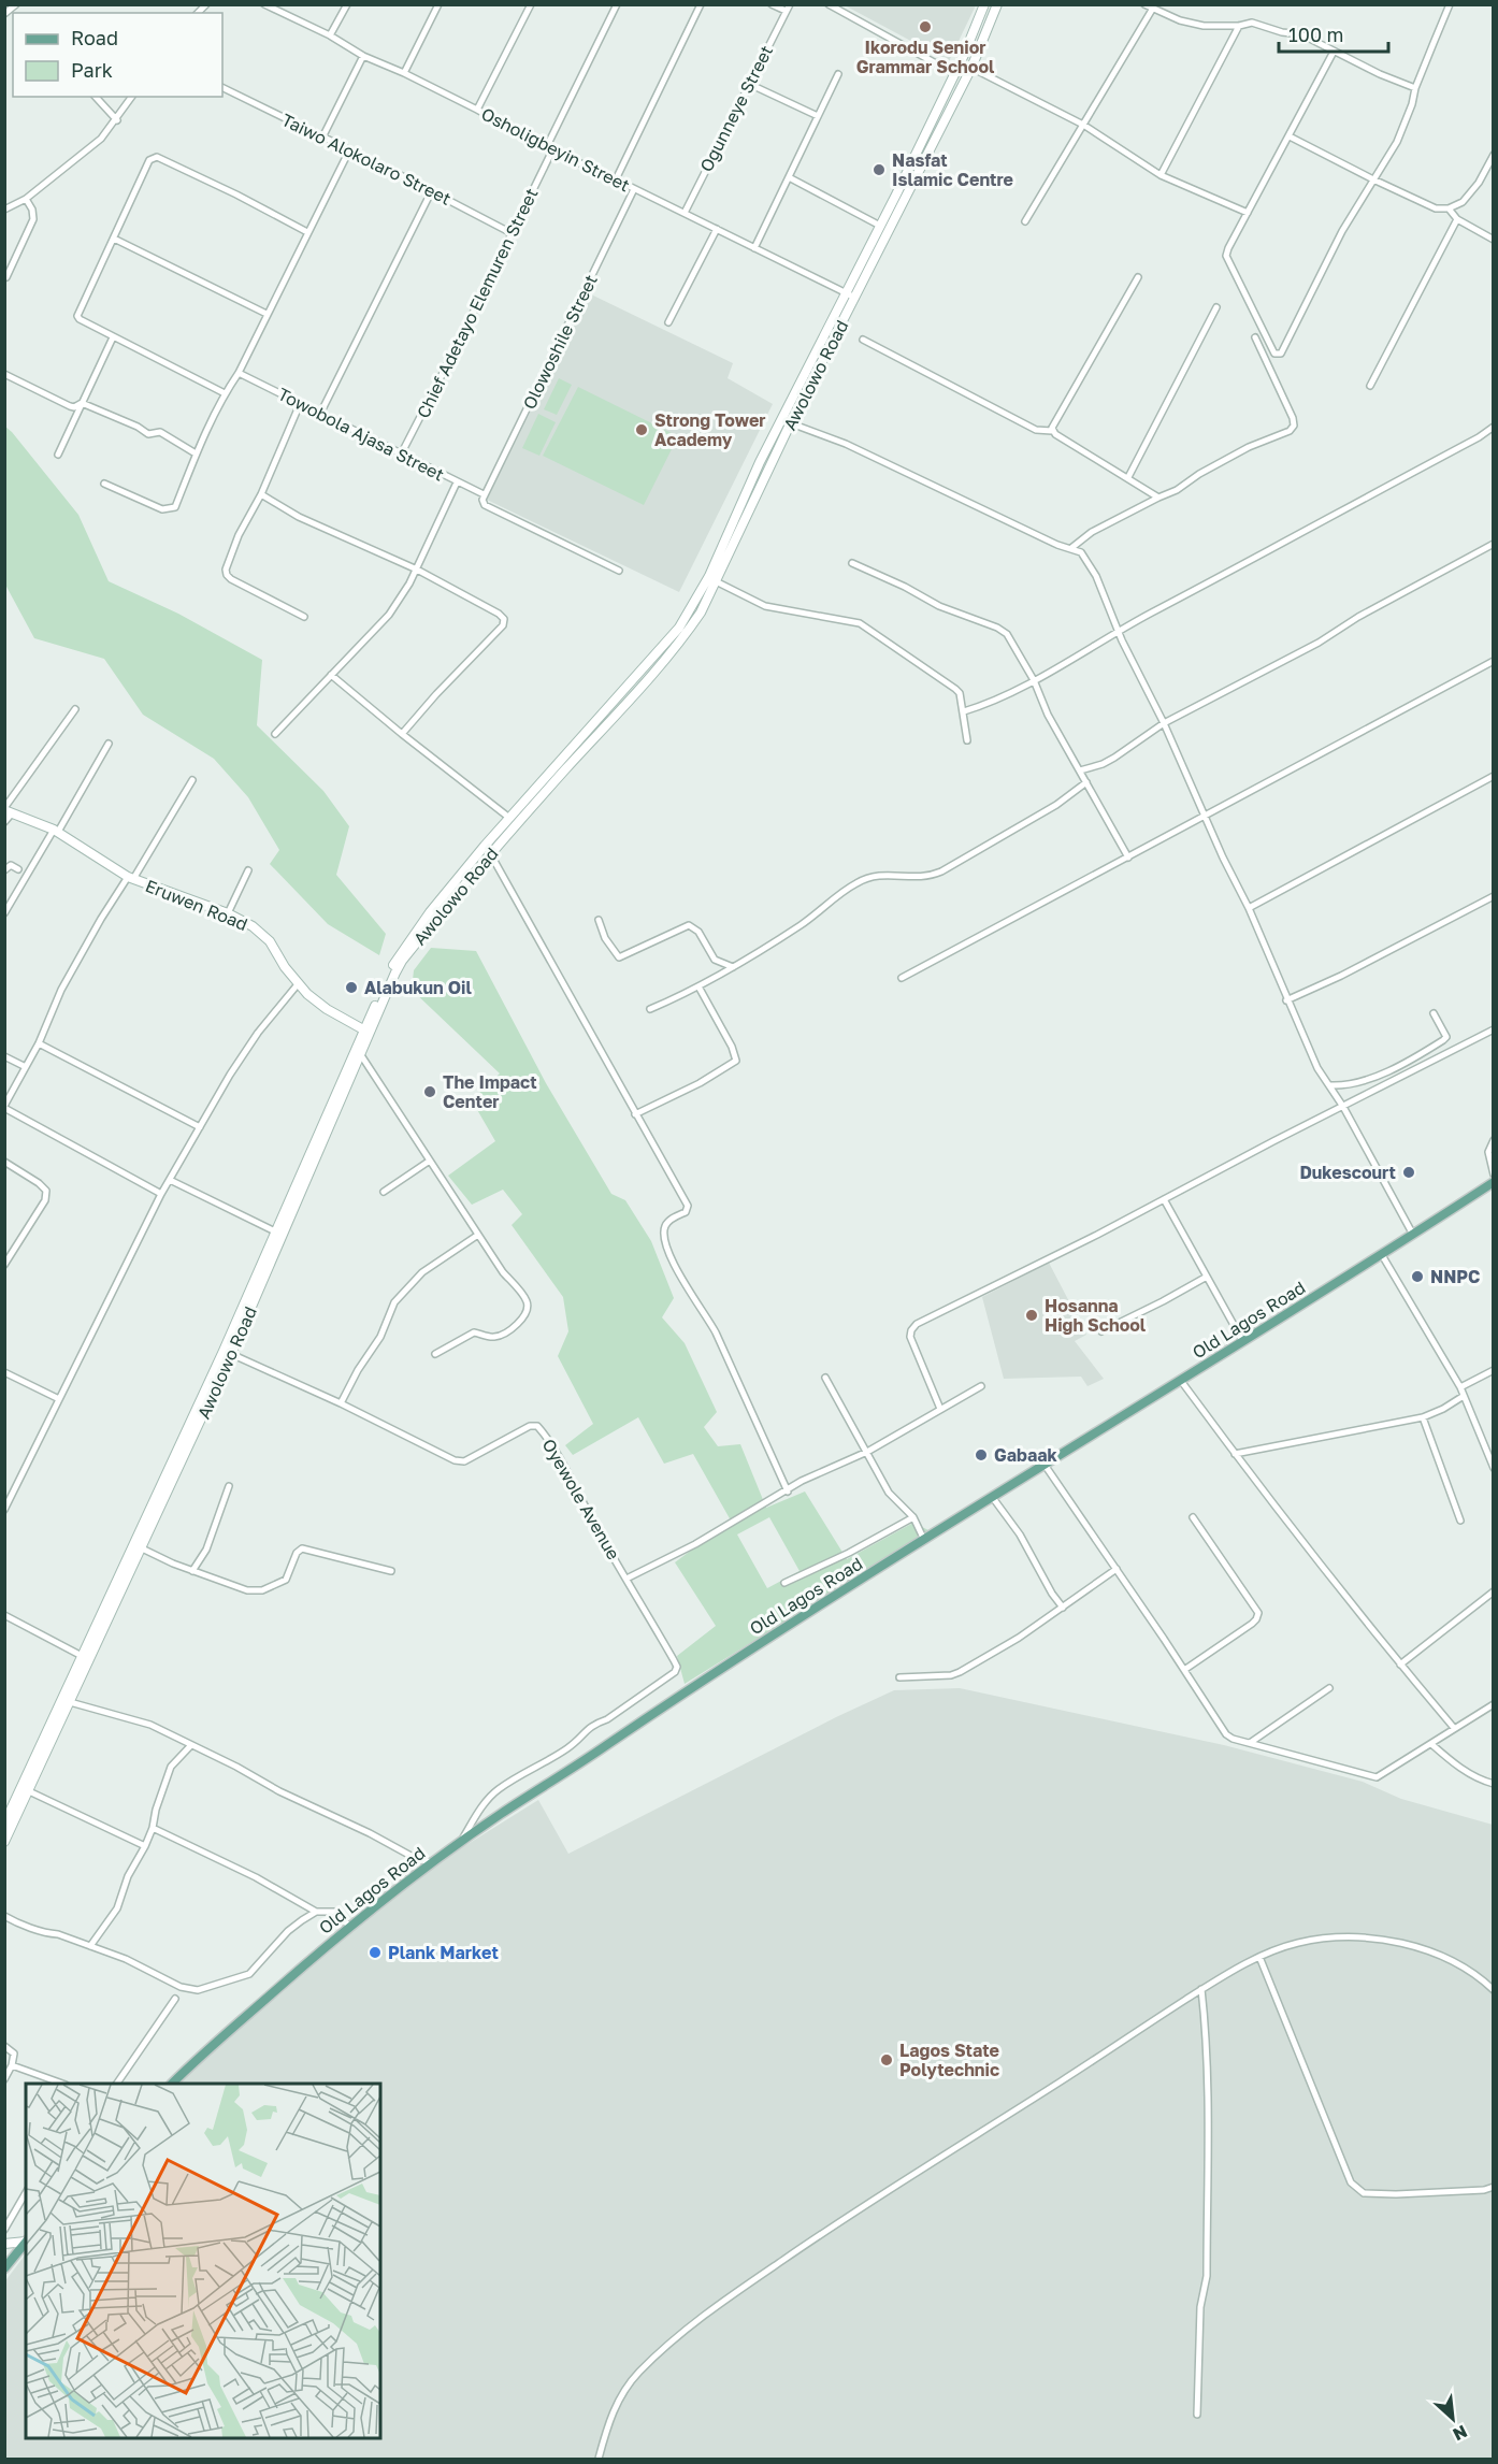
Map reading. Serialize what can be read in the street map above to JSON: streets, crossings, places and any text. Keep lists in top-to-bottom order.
{
  "streets": {
    "main road": ["Awolowo Road", "Eruwen Road", "Old Lagos Road"],
    "street": [
      "Ogunneye Street",
      "Osholigbeyin Street",
      "Taiwo Alokolaro Street",
      "Chief Adetayo Elemuren Street",
      "Olowoshile Street",
      "Towobola Ajasa Street",
      "Oyewole Avenue"
    ]
  },
  "crossings": [
    ["Ogunneye Street", "Osholigbeyin Street"],
    ["Osholigbeyin Street", "Chief Adetayo Elemuren Street"],
    ["Osholigbeyin Street", "Olowoshile Street"],
    ["Osholigbeyin Street", "Awolowo Road"],
    ["Taiwo Alokolaro Street", "Chief Adetayo Elemuren Street"],
    ["Chief Adetayo Elemuren Street", "Towobola Ajasa Street"],
    ["Olowoshile Street", "Towobola Ajasa Street"],
    ["Awolowo Road", "Eruwen Road"],
    ["Awolowo Road", "Oyewole Avenue"],
    ["Old Lagos Road", "Oyewole Avenue"]
  ],
  "places": [
    "Ikorodu Senior Grammar School",
    "Nasfat Islamic Centre",
    "Strong Tower Academy",
    "Alabukun Oil",
    "The Impact Center",
    "Dukescourt",
    "NNPC",
    "Hosanna High School",
    "Gabaak",
    "Plank Market",
    "Lagos State Polytechnic"
  ],
  "legend": ["Road", "Park"],
  "scale_bar": "100 m",
  "north": "bottom right"
}
